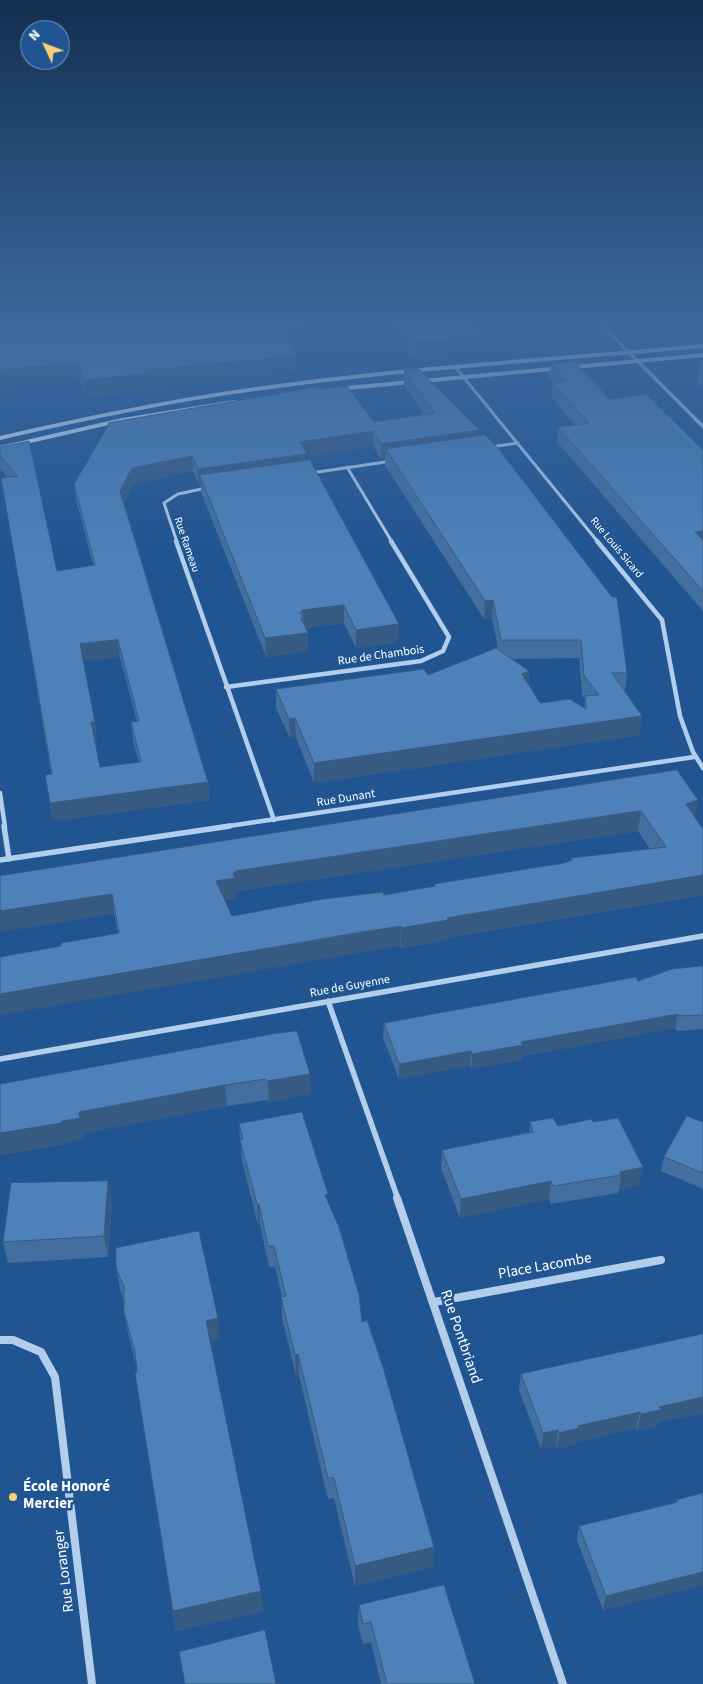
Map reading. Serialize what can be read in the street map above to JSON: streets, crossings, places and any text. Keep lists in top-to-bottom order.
{
  "streets": {
    "street": [
      "Rue Rameau",
      "Rue Louis Sicard",
      "Rue de Chambois",
      "Rue Dunant",
      "Rue de Guyenne",
      "Place Lacombe",
      "Rue Pontbriand",
      "Rue Loranger"
    ]
  },
  "crossings": [
    ["Rue Rameau", "Rue de Chambois"],
    ["Rue Rameau", "Rue Dunant"],
    ["Rue Louis Sicard", "Rue Dunant"],
    ["Rue de Guyenne", "Rue Pontbriand"],
    ["Place Lacombe", "Rue Pontbriand"]
  ],
  "places": ["École Honoré Mercier"],
  "north": "top left"
}
